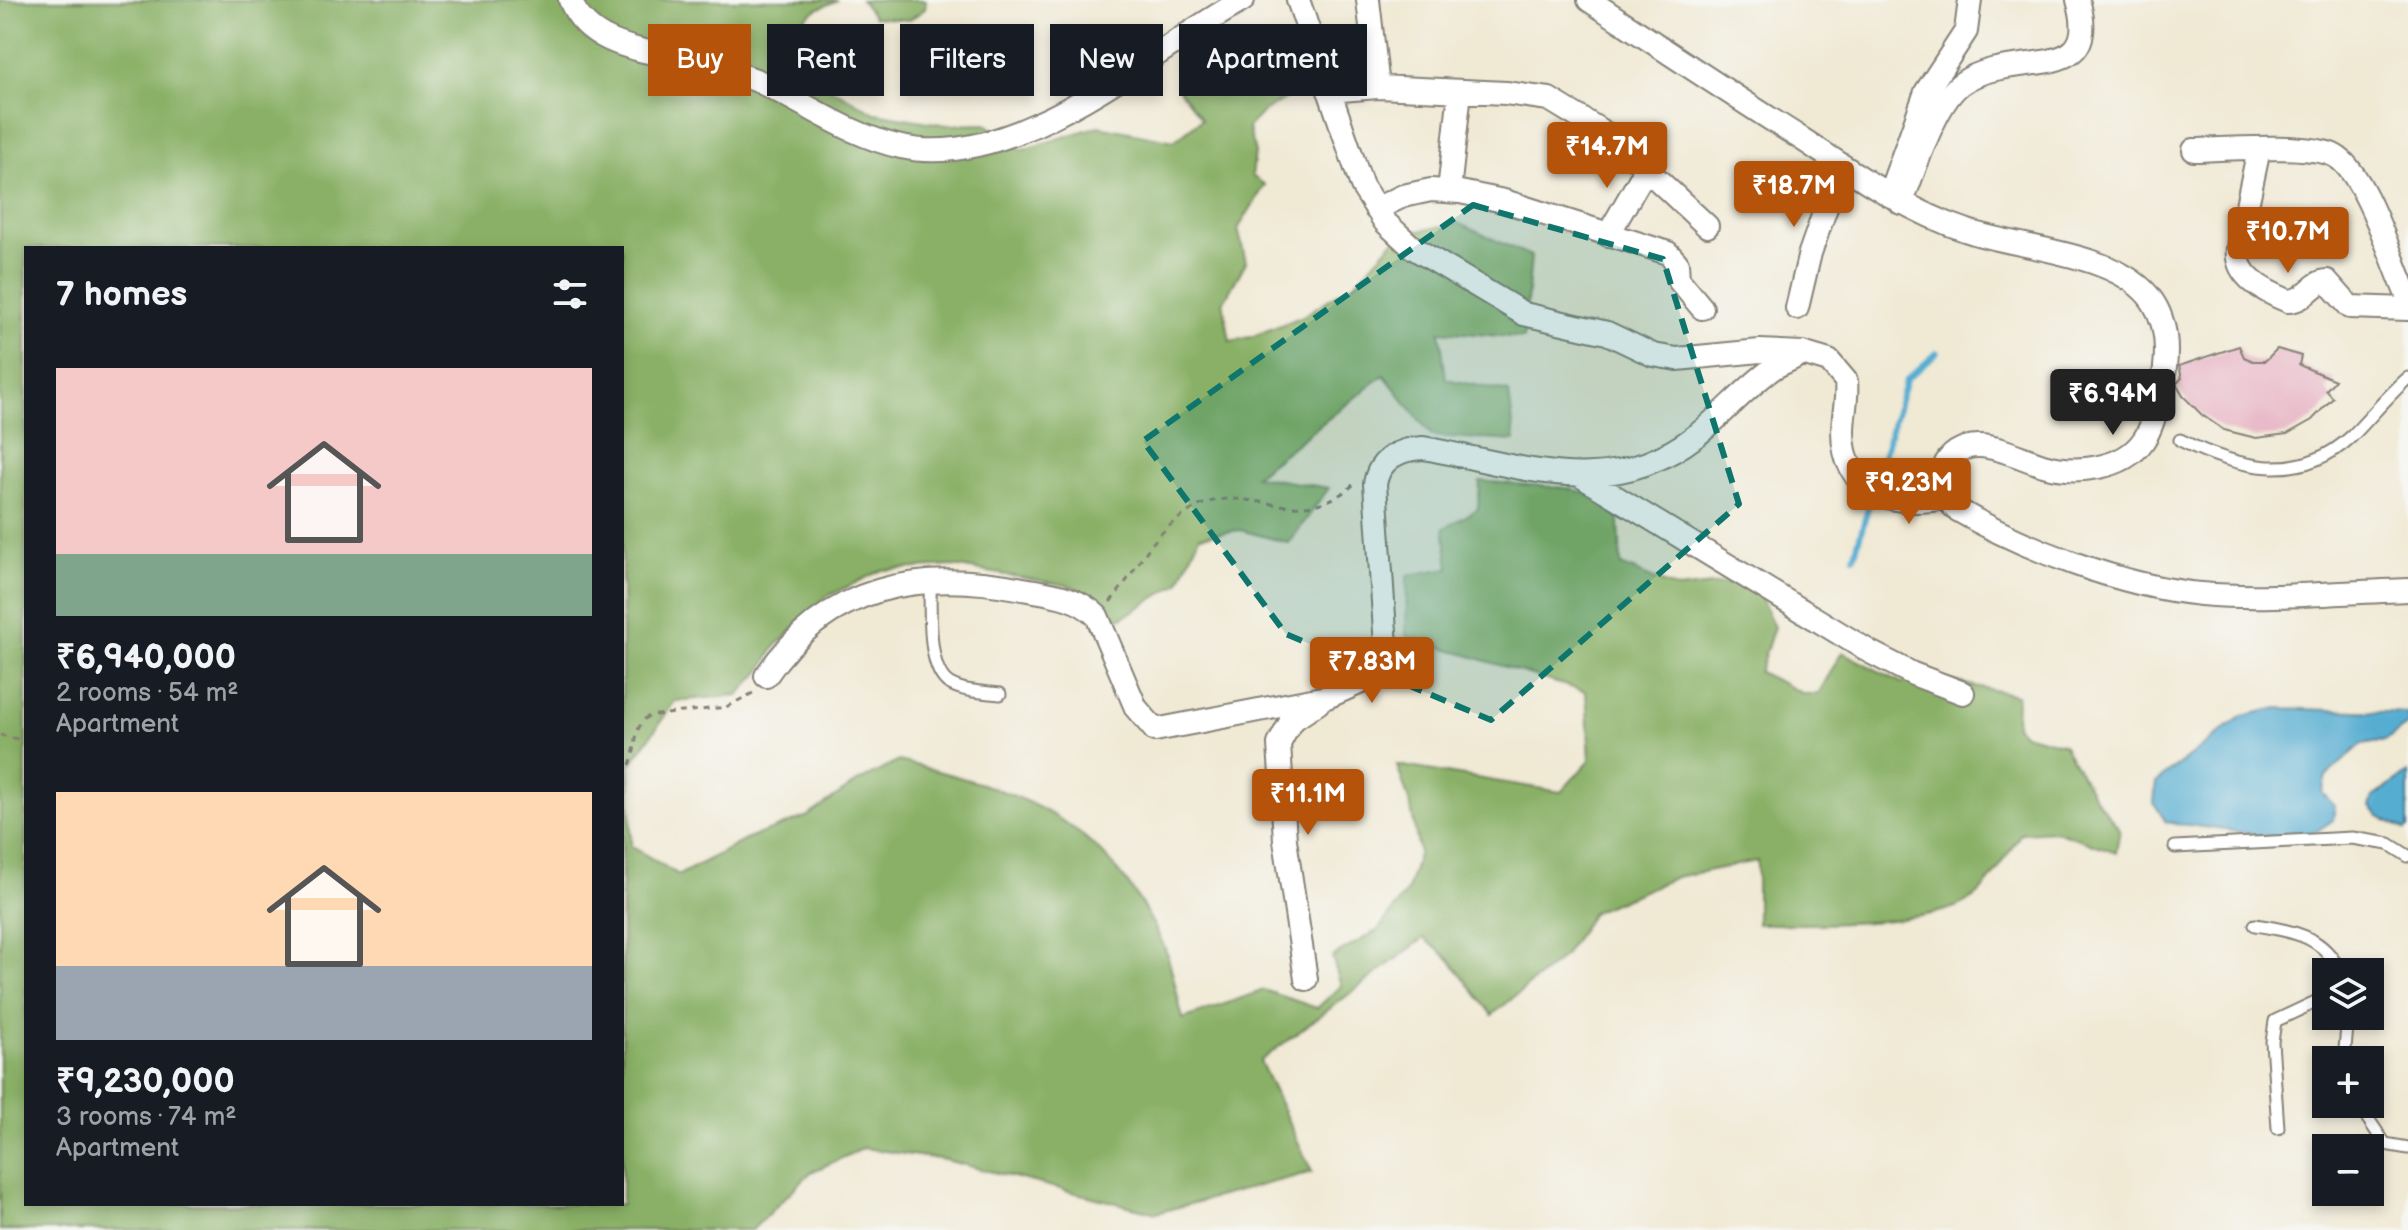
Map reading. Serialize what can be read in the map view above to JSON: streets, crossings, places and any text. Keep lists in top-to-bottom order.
{
  "page": {
    "chip": [
      "Buy",
      "Rent",
      "Filters",
      "New",
      "Apartment"
    ],
    "price": [
      "₹14.7M",
      "₹18.7M",
      "₹10.7M",
      "₹6.94M",
      "₹9.23M",
      "₹7.83M",
      "₹11.1M"
    ],
    "heading": "7 homes",
    "list": [
      {
        "name": "₹6,940,000",
        "note": "2 rooms · 54 m² · Apartment"
      },
      {
        "name": "₹9,230,000",
        "note": "3 rooms · 74 m² · Apartment"
      }
    ],
    "map_buttons": ["+", "−"]
  }
}
